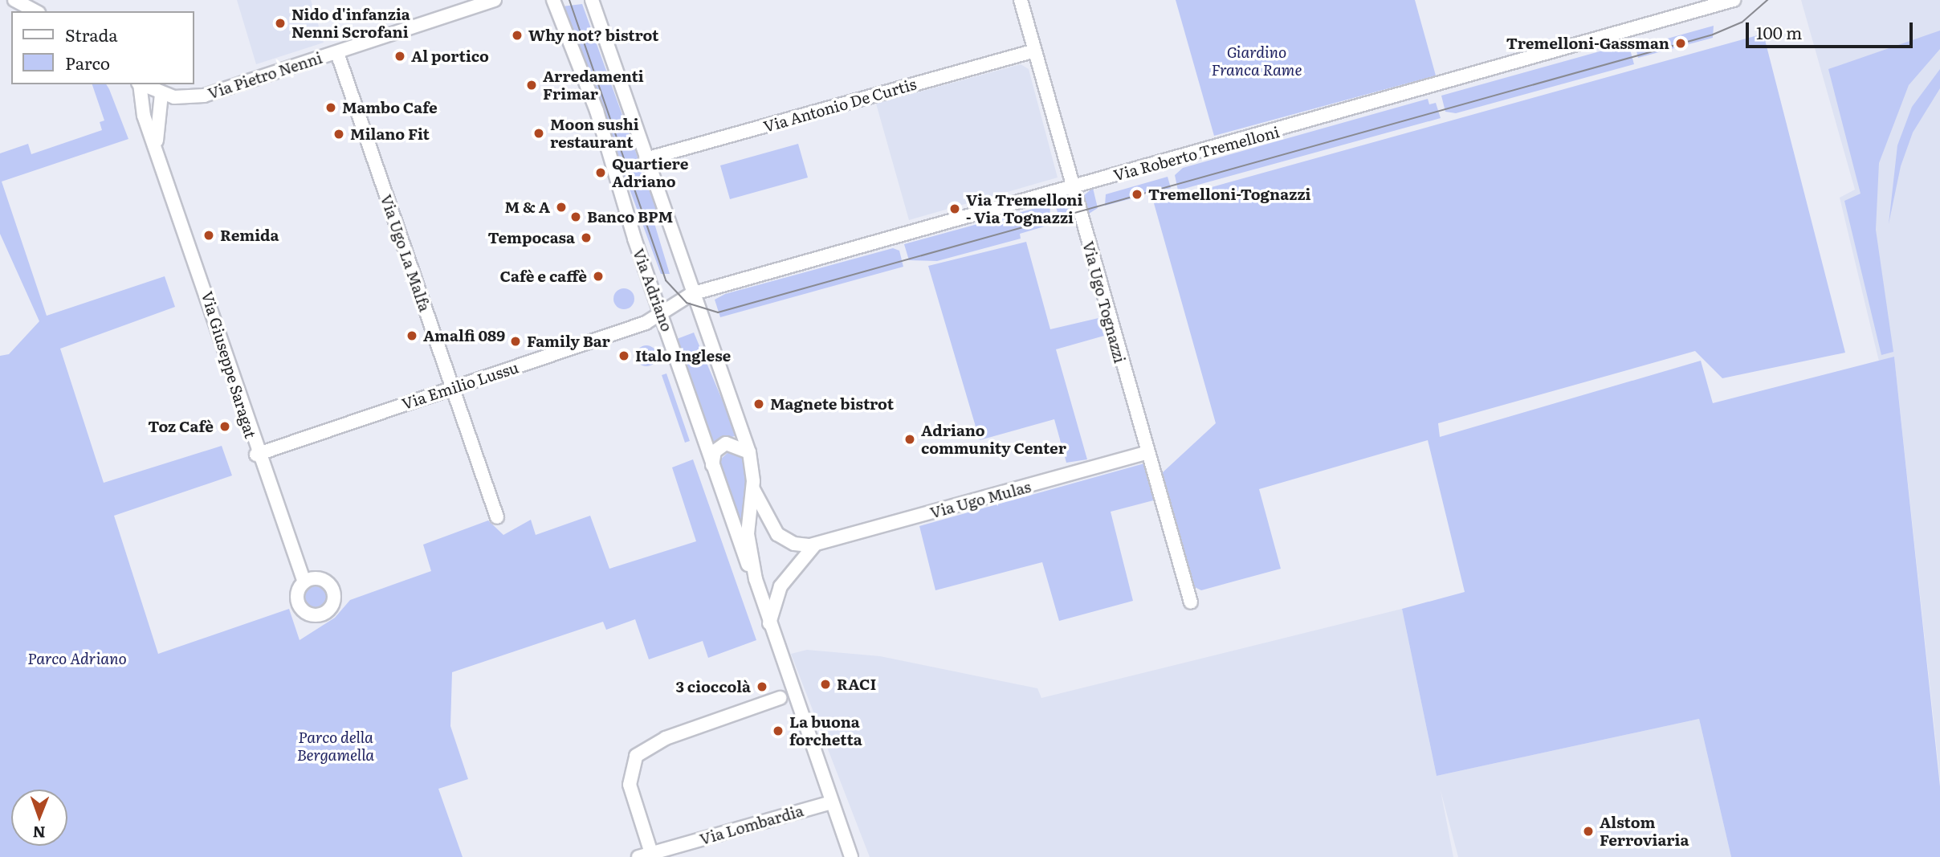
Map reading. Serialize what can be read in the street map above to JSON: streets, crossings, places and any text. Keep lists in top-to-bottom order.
{
  "streets": {
    "street": [
      "Via Pietro Nenni",
      "Via Antonio De Curtis",
      "Via Roberto Tremelloni",
      "Via Ugo La Malfa",
      "Via Adriano",
      "Via Ugo Tognazzi",
      "Via Giuseppe Saragat",
      "Via Emilio Lussu",
      "Via Ugo Mulas",
      "Via Lombardia"
    ]
  },
  "crossings": [
    ["Via Pietro Nenni", "Via Ugo La Malfa"],
    ["Via Pietro Nenni", "Via Giuseppe Saragat"],
    ["Via Antonio De Curtis", "Via Adriano"],
    ["Via Antonio De Curtis", "Via Ugo Tognazzi"],
    ["Via Roberto Tremelloni", "Via Adriano"],
    ["Via Roberto Tremelloni", "Via Ugo Tognazzi"],
    ["Via Roberto Tremelloni", "Via Emilio Lussu"],
    ["Via Ugo La Malfa", "Via Emilio Lussu"],
    ["Via Adriano", "Via Emilio Lussu"],
    ["Via Adriano", "Via Ugo Mulas"],
    ["Via Adriano", "Via Lombardia"],
    ["Via Ugo Tognazzi", "Via Ugo Mulas"],
    ["Via Giuseppe Saragat", "Via Emilio Lussu"]
  ],
  "parks": ["Giardino Franca Rame", "Parco Adriano", "Parco della Bergamella"],
  "places": [
    "Nido d'infanzia Nenni Scrofani",
    "Why not? bistrot",
    "Tremelloni-Gassman",
    "Al portico",
    "Arredamenti Frimar",
    "Mambo Cafe",
    "Moon sushi restaurant",
    "Milano Fit",
    "Quartiere Adriano",
    "Tremelloni-Tognazzi",
    "M & A",
    "Via Tremelloni - Via Tognazzi",
    "Banco BPM",
    "Remida",
    "Tempocasa",
    "Cafè e caffè",
    "Amalfi 089",
    "Family Bar",
    "Italo Inglese",
    "Magnete bistrot",
    "Toz Cafè",
    "Adriano community Center",
    "RACI",
    "3 cioccolà",
    "La buona forchetta",
    "Alstom Ferroviaria"
  ],
  "legend": ["Strada", "Parco"],
  "scale_bar": "100 m",
  "north": "bottom"
}
